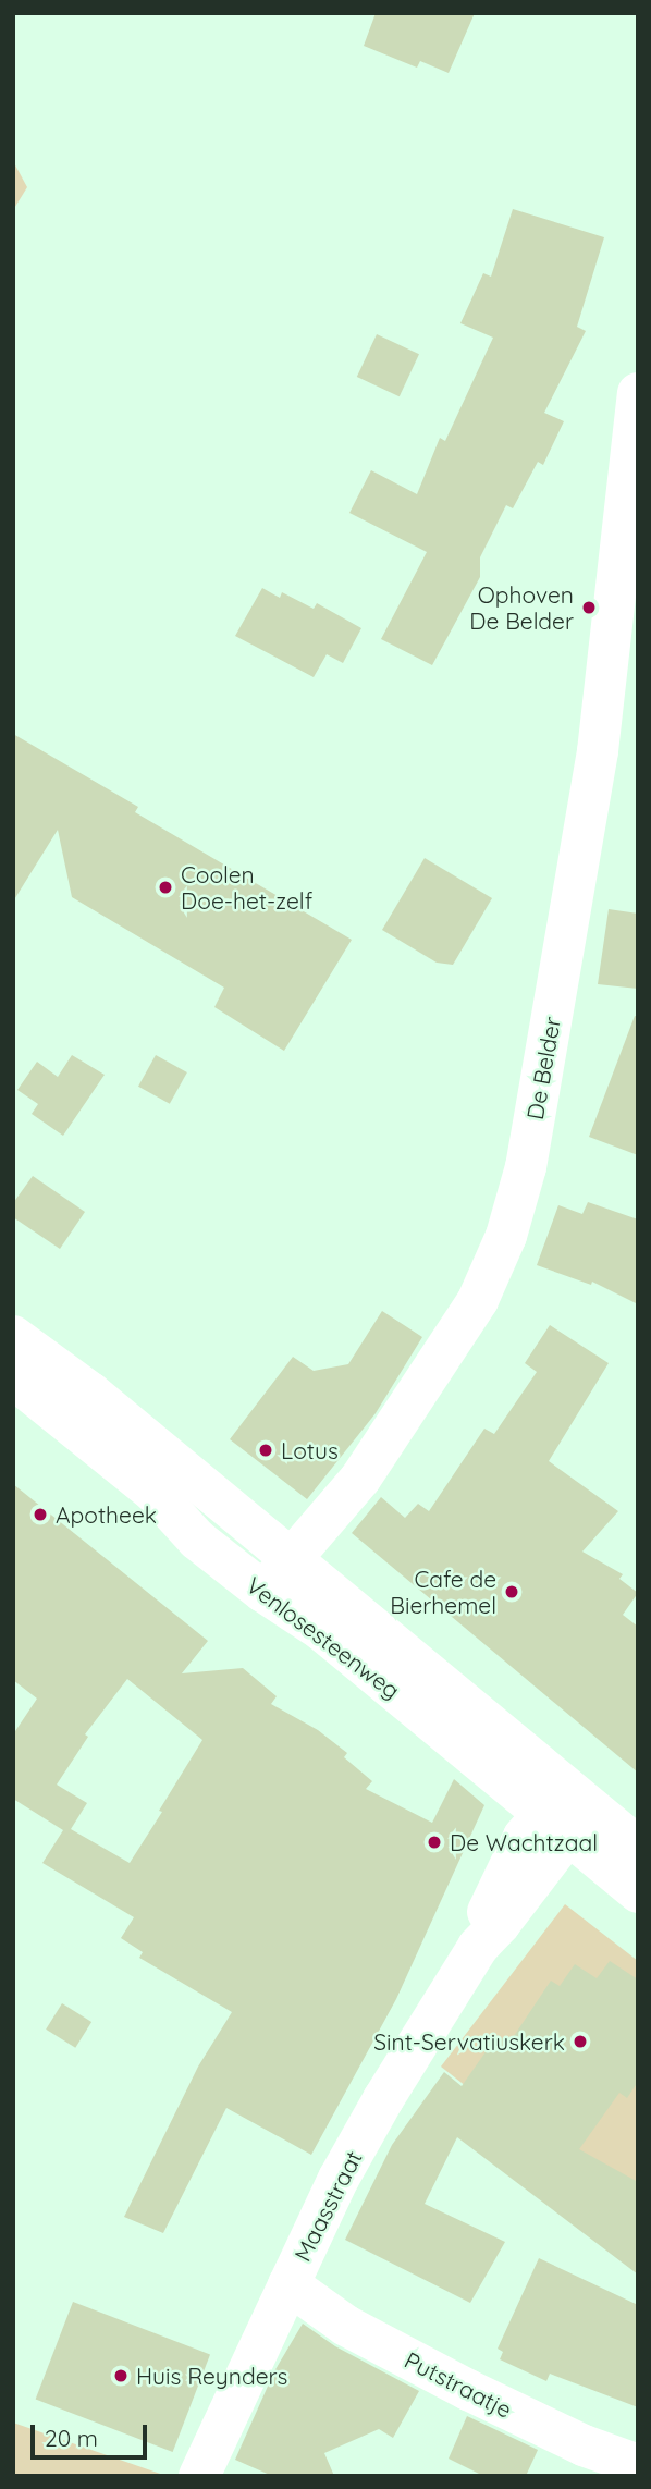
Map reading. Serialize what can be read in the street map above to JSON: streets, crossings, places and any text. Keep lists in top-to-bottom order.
{
  "streets": {
    "street": [
      "De Belder",
      "Venlosesteenweg",
      "Maasstraat",
      "Putstraatje"
    ]
  },
  "crossings": [
    ["De Belder", "Venlosesteenweg"],
    ["Venlosesteenweg", "Maasstraat"],
    ["Maasstraat", "Putstraatje"]
  ],
  "places": [
    "Ophoven De Belder",
    "Coolen Doe-het-zelf",
    "Lotus",
    "Apotheek",
    "Cafe de Bierhemel",
    "De Wachtzaal",
    "Sint-Servatiuskerk",
    "Huis Reynders"
  ],
  "scale_bar": "20 m"
}
